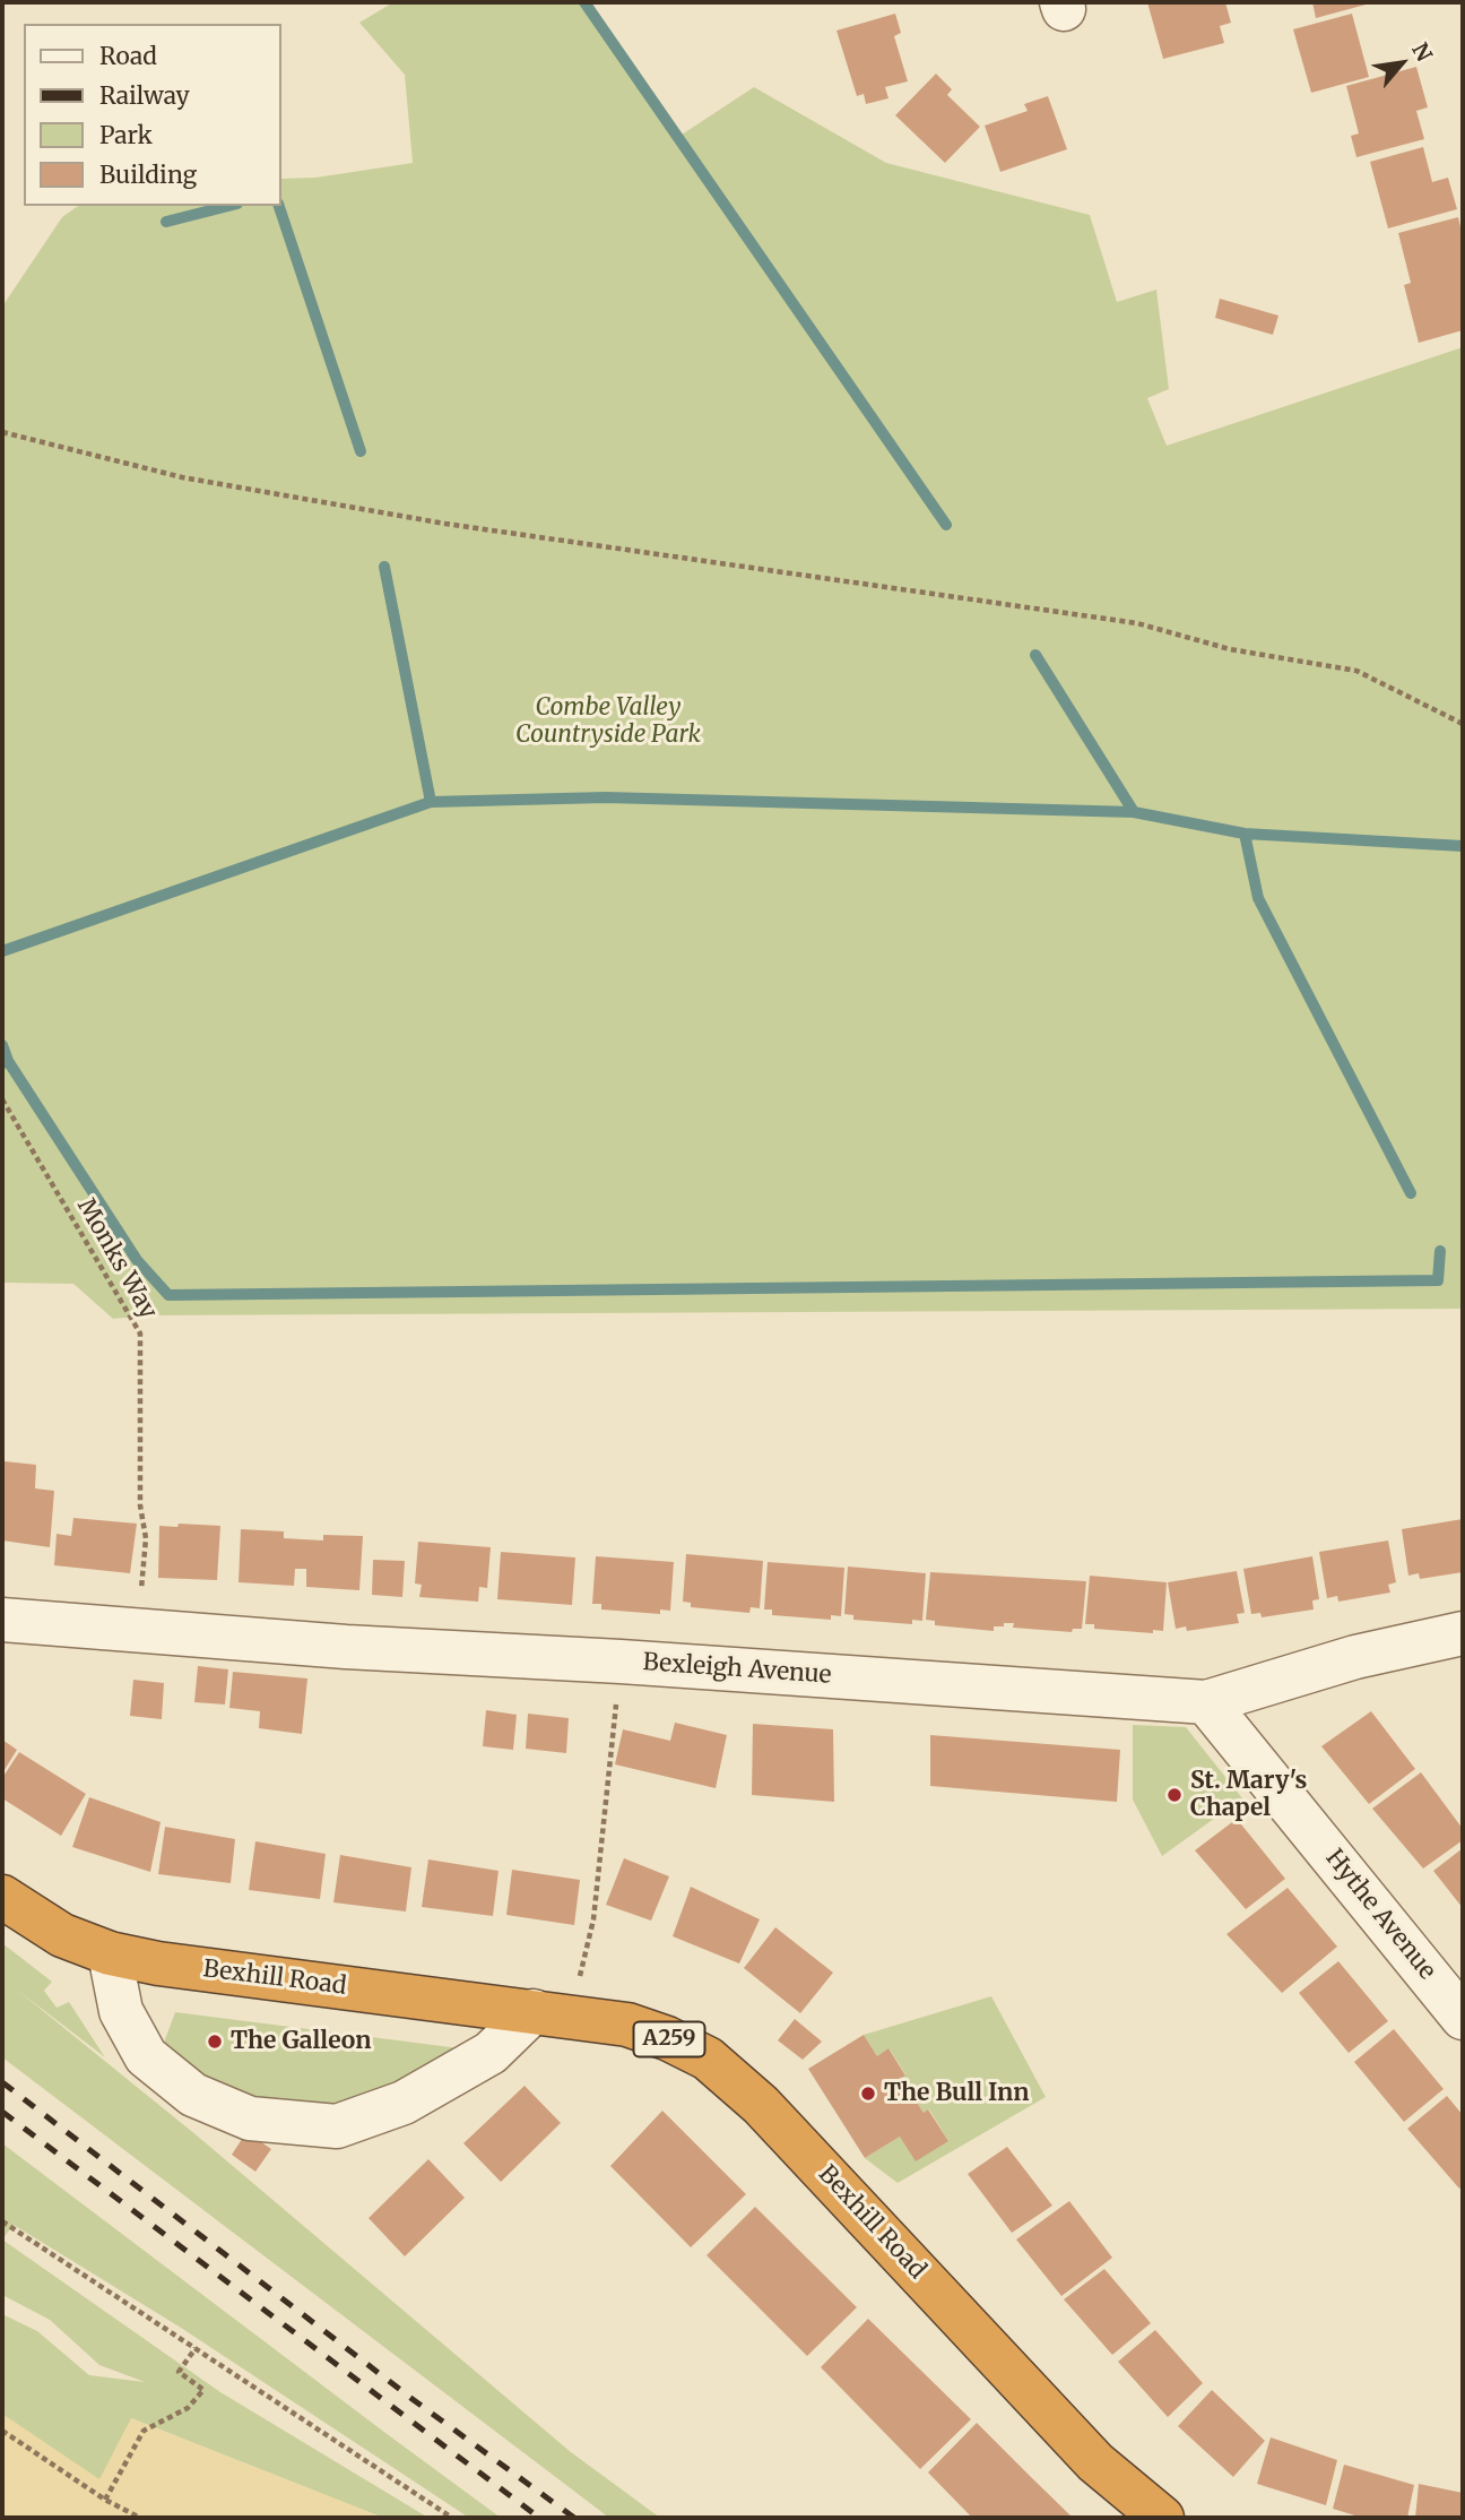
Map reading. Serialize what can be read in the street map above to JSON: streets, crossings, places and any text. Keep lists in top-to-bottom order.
{
  "streets": {
    "highway": ["Bexhill Road", "A259"],
    "street": ["Bexleigh Avenue", "Hythe Avenue"],
    "path": ["Monks Way"]
  },
  "crossings": [
    ["Bexleigh Avenue", "Hythe Avenue"]
  ],
  "parks": ["Combe Valley Countryside Park"],
  "places": ["St. Mary's Chapel", "The Galleon", "The Bull Inn"],
  "legend": [
    "Road",
    "Railway",
    "Park",
    "Building"
  ],
  "north": "top right"
}
